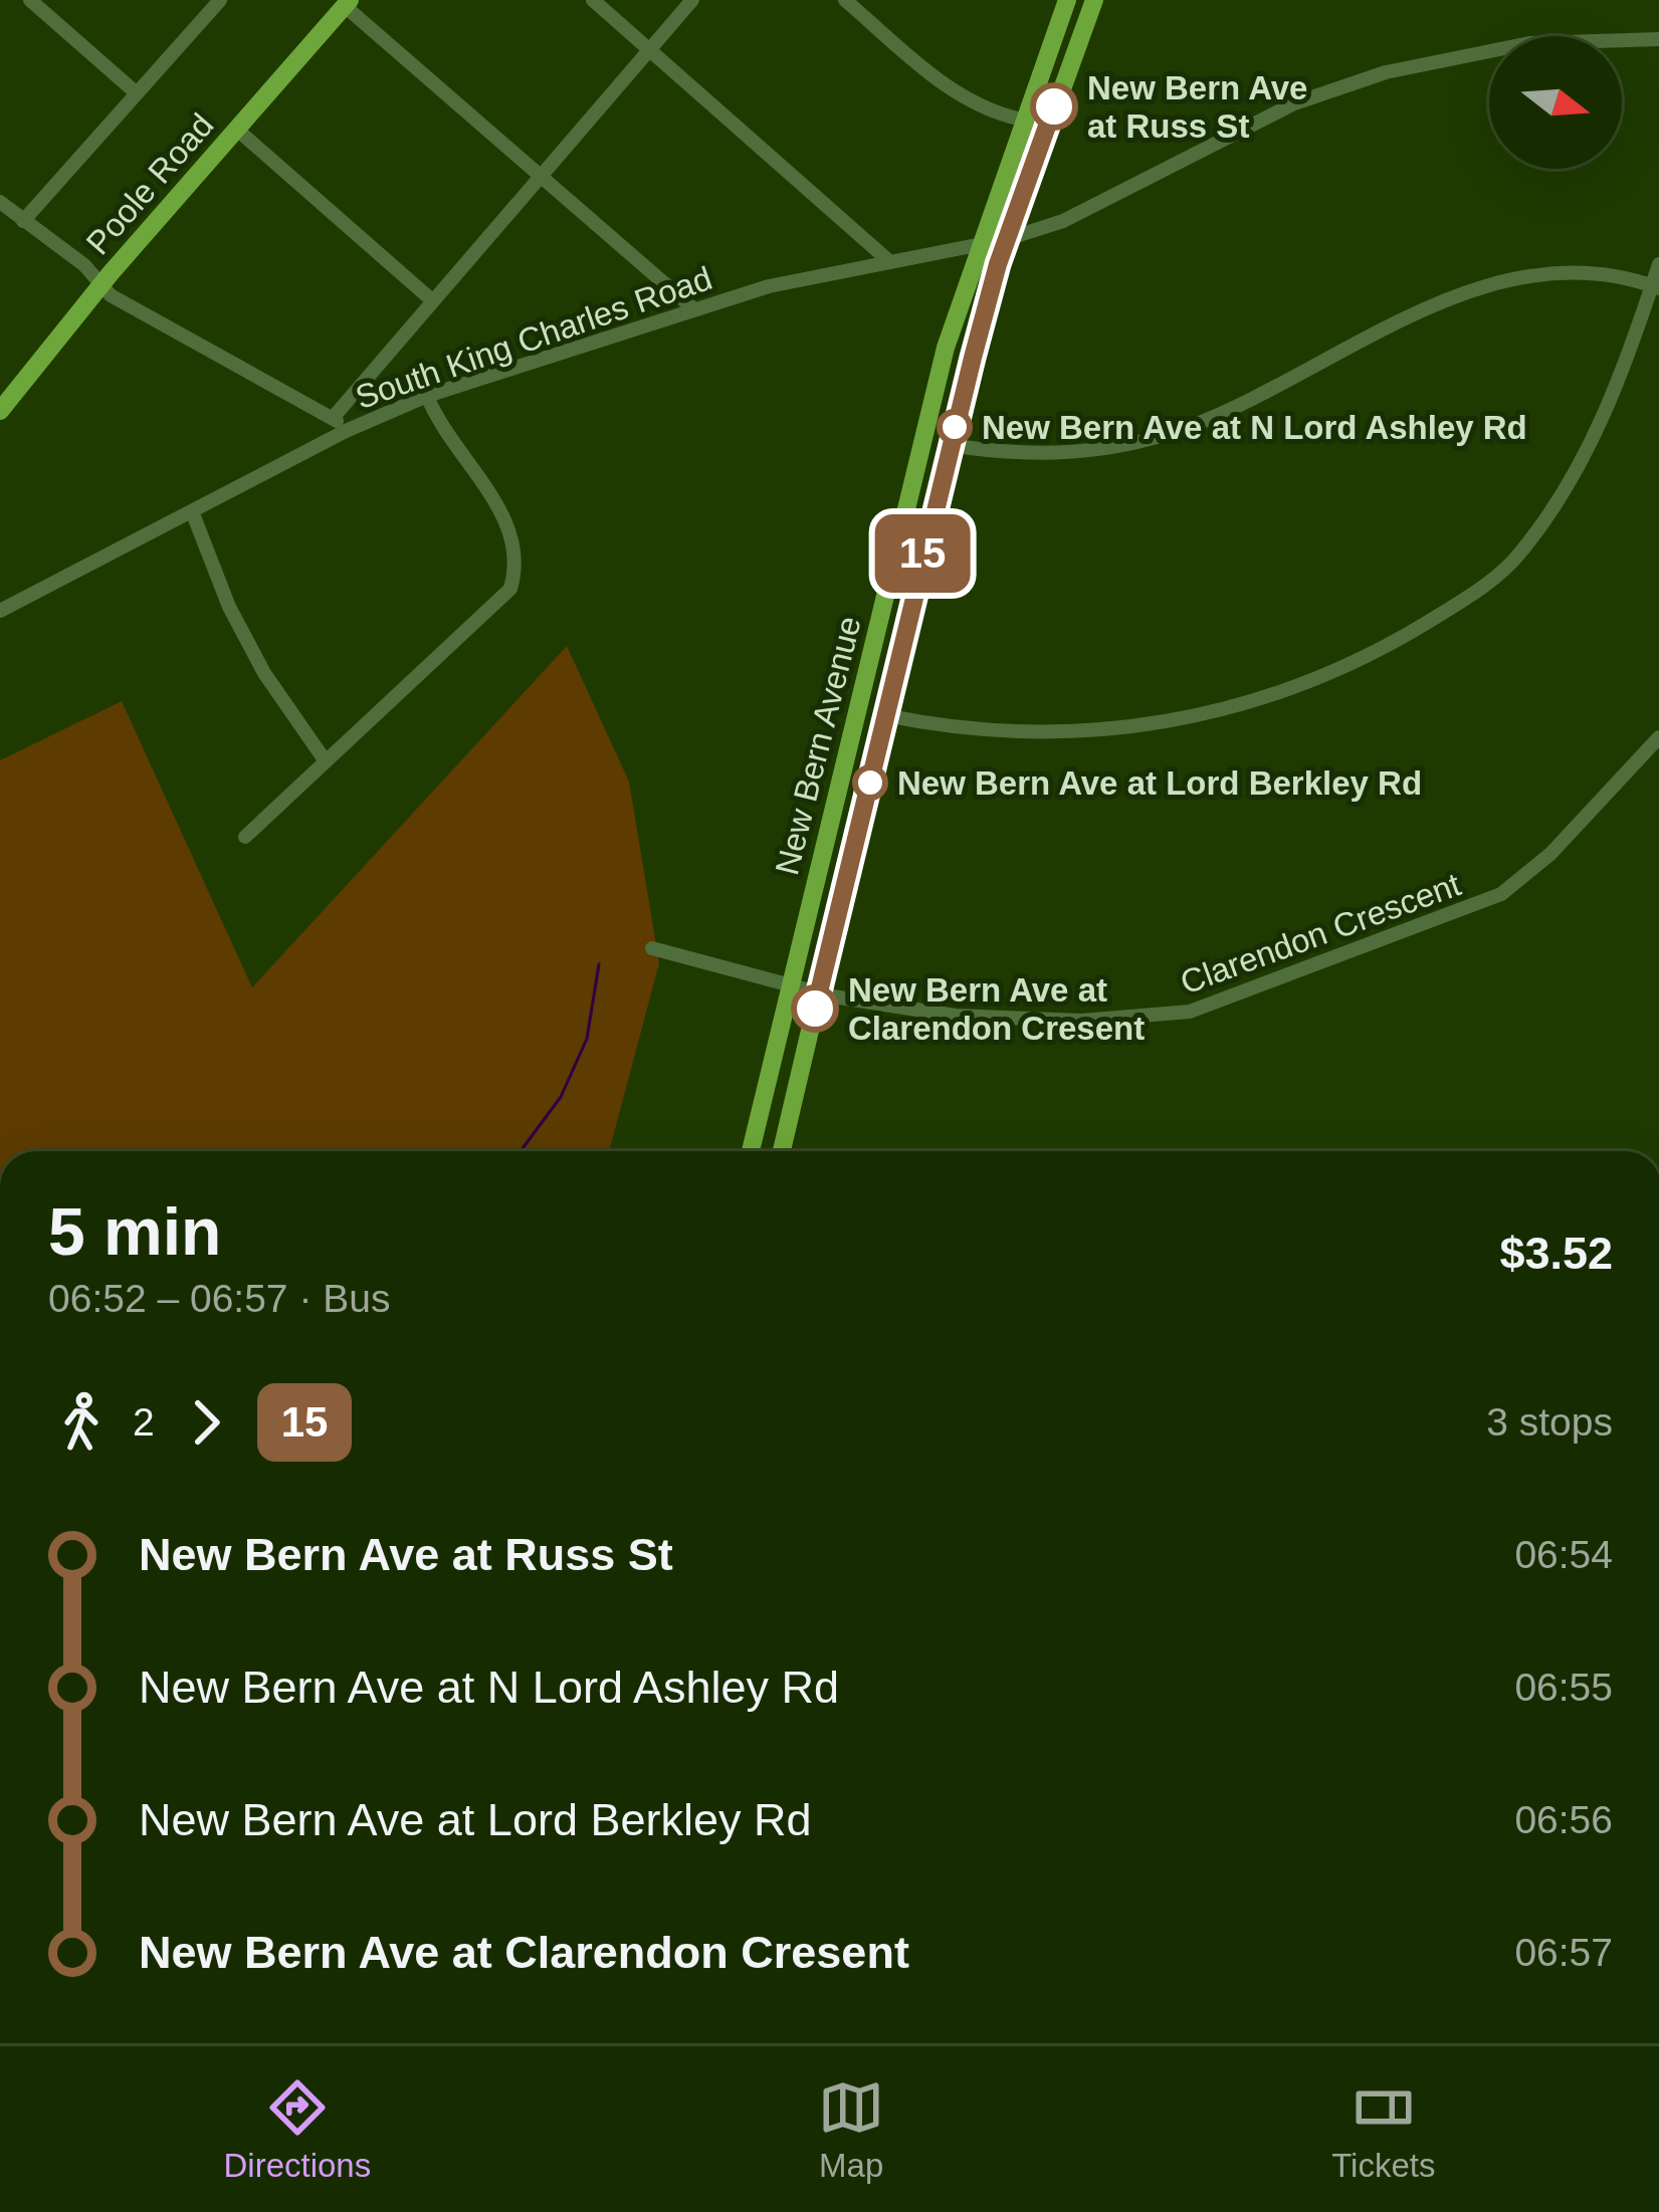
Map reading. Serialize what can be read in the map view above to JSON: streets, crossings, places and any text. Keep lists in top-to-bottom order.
{
  "streets": {
    "main road": ["Poole Road", "New Bern Avenue"],
    "street": ["South King Charles Road", "Clarendon Crescent"]
  },
  "crossings": [
    ["South King Charles Road", "New Bern Avenue"],
    ["New Bern Avenue", "Clarendon Crescent"]
  ],
  "places": [
    "New Bern Ave at Russ St",
    "New Bern Ave at N Lord Ashley Rd",
    "New Bern Ave at Lord Berkley Rd",
    "New Bern Ave at Clarendon Cresent"
  ],
  "lines": ["bus line 15"],
  "north": "right",
  "page": {
    "on_map": "15",
    "heading": ["5 min", "06:52 – 06:57 · Bus", "$3.52"],
    "legs": ["2", "15", "3 stops"],
    "list": [
      {
        "name": "New Bern Ave at Russ St",
        "value": "06:54"
      },
      {
        "name": "New Bern Ave at N Lord Ashley Rd",
        "value": "06:55"
      },
      {
        "name": "New Bern Ave at Lord Berkley Rd",
        "value": "06:56"
      },
      {
        "name": "New Bern Ave at Clarendon Cresent",
        "value": "06:57"
      }
    ],
    "tabs": ["Directions", "Map", "Tickets"]
  }
}
